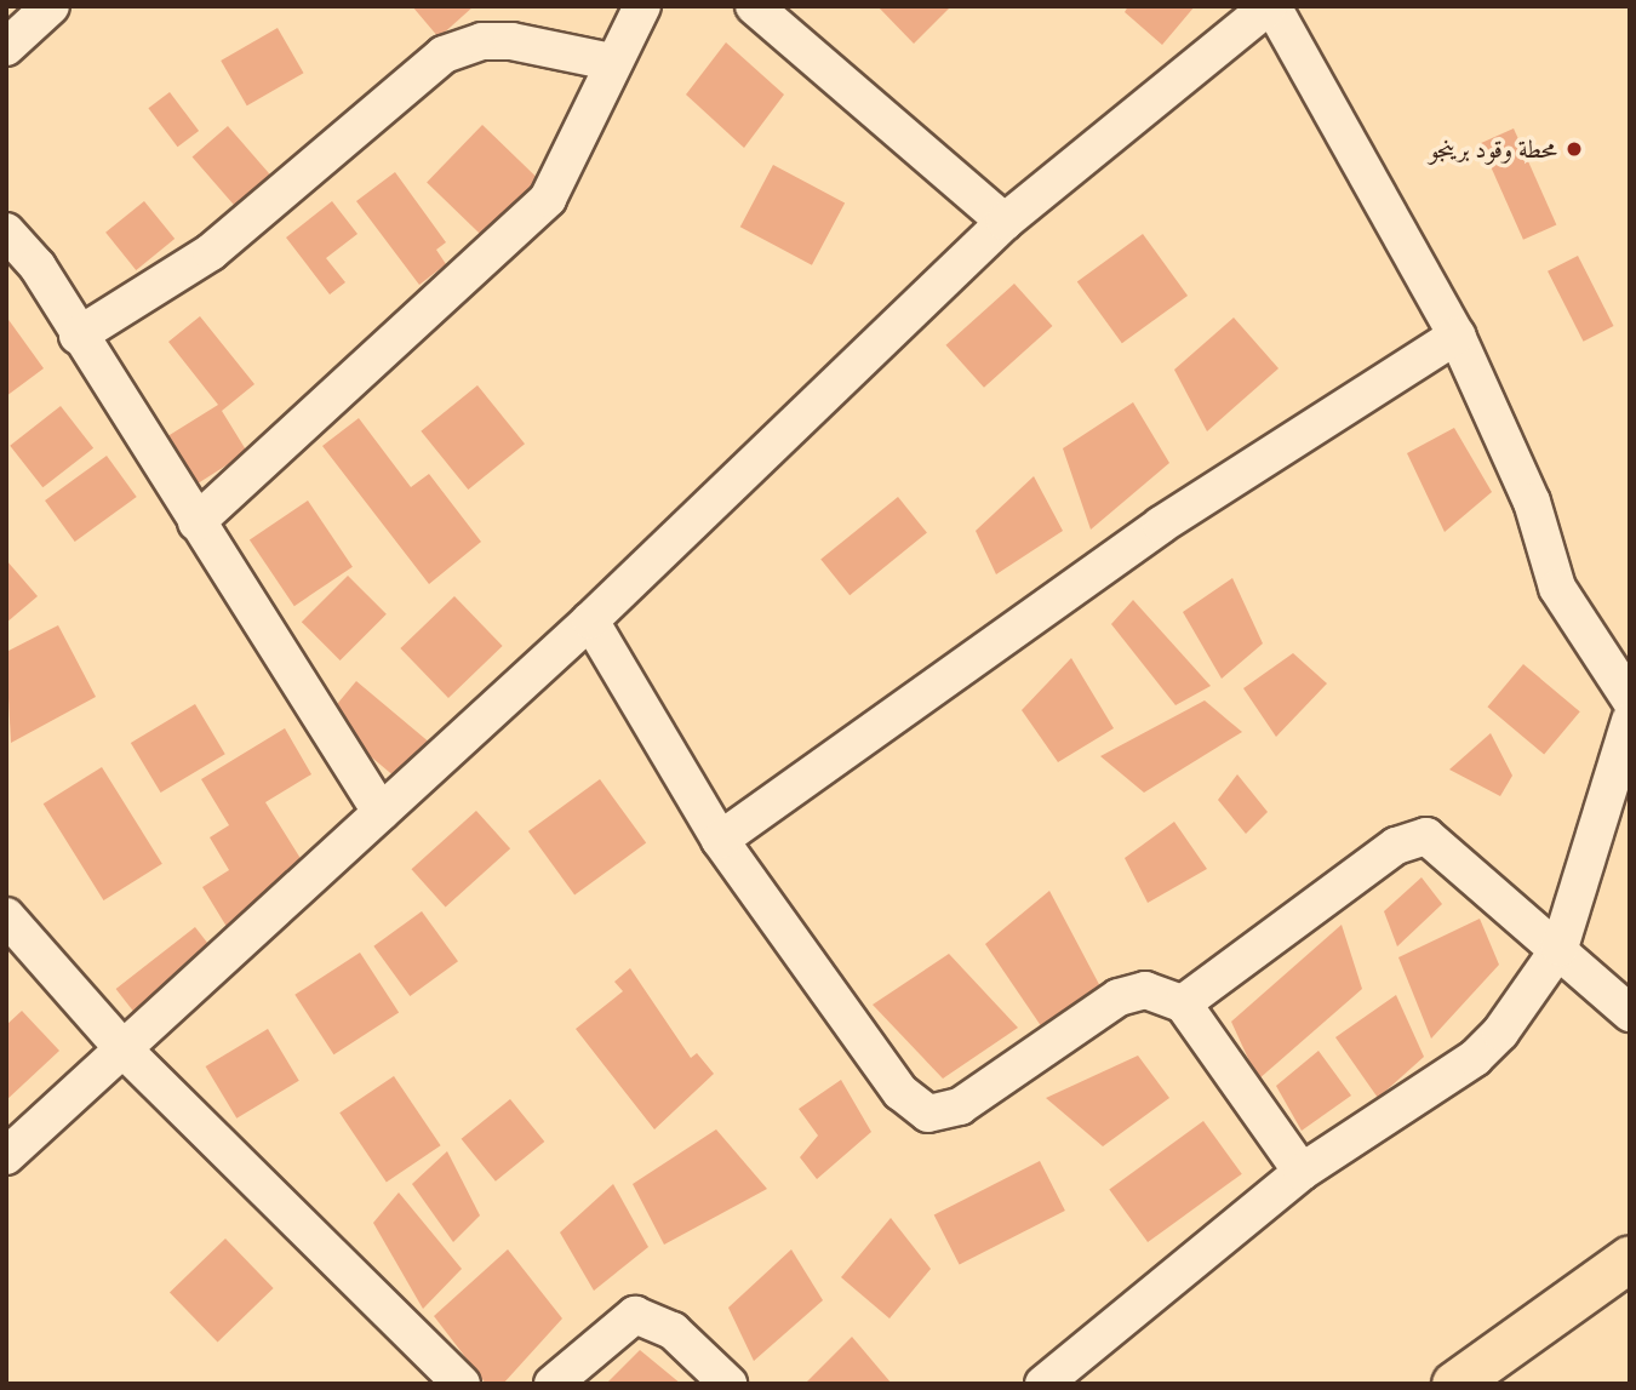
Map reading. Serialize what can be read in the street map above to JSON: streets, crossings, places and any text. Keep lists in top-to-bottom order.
{
  "places": ["محطة وقود برينجو"]
}
